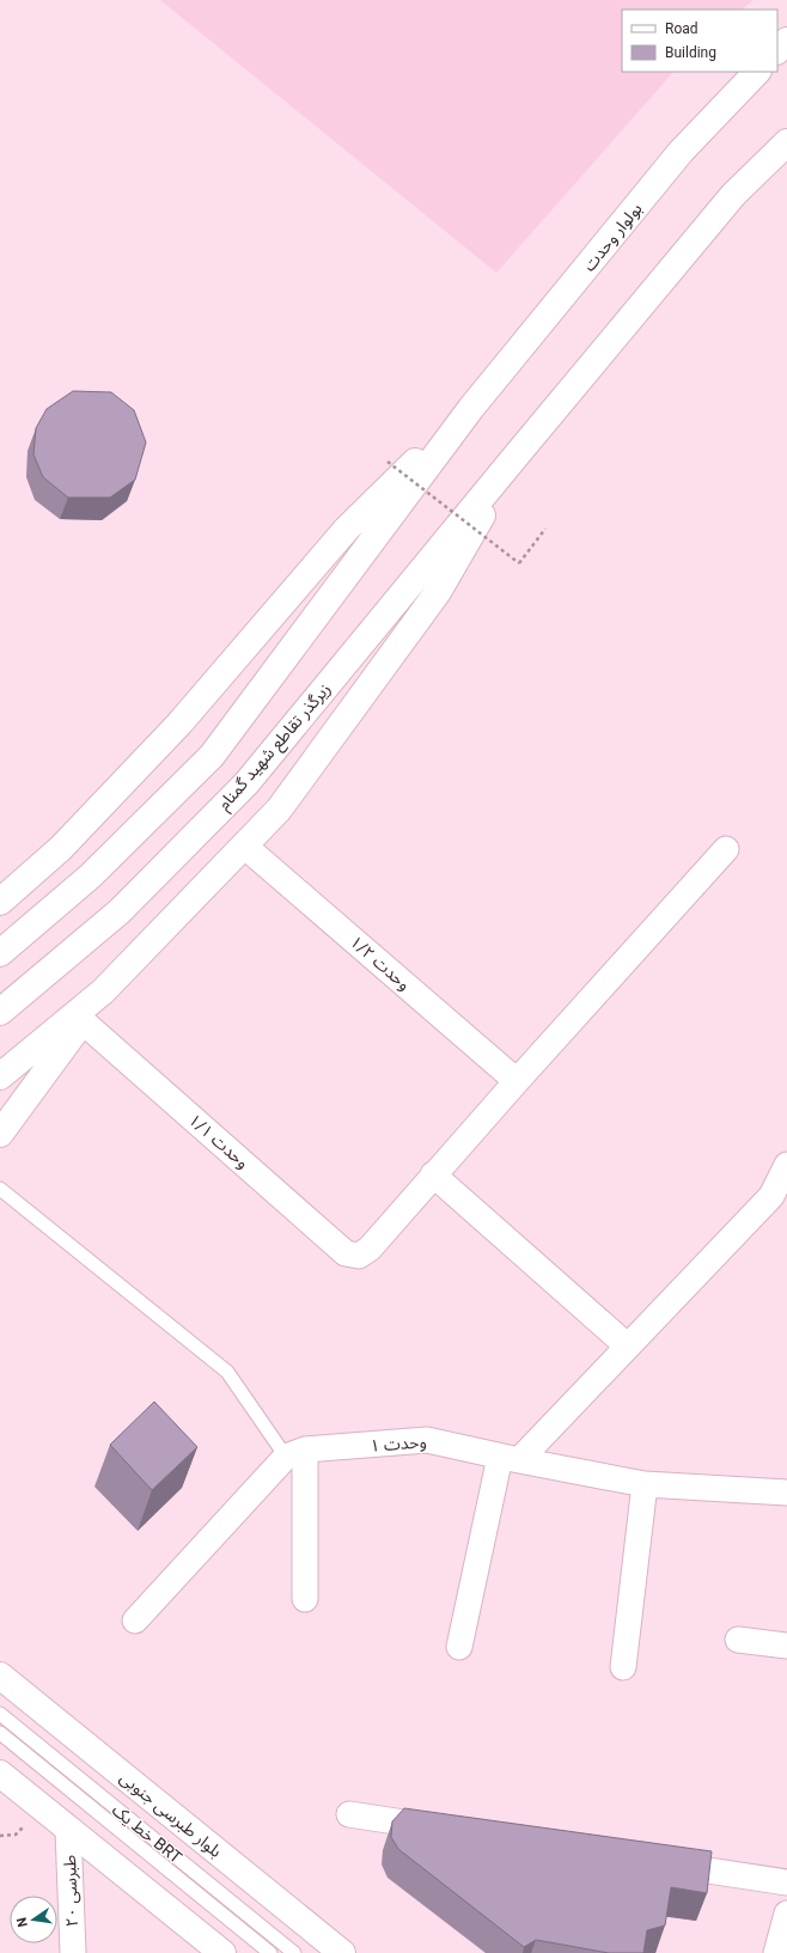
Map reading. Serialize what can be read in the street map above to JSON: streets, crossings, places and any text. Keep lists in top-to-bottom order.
{
  "streets": {
    "main road": ["بولوار وحدت", "زیرگذر تقاطع شهید گمنام", "بلوار طبرسی جنوبی"],
    "street": [
      "وحدت ۱/۲",
      "وحدت ۱/۱",
      "وحدت ۱",
      "طبرسی ۲۰"
    ],
    "lane": ["خط یک BRT"]
  },
  "legend": ["Road", "Building"],
  "north": "left"
}
